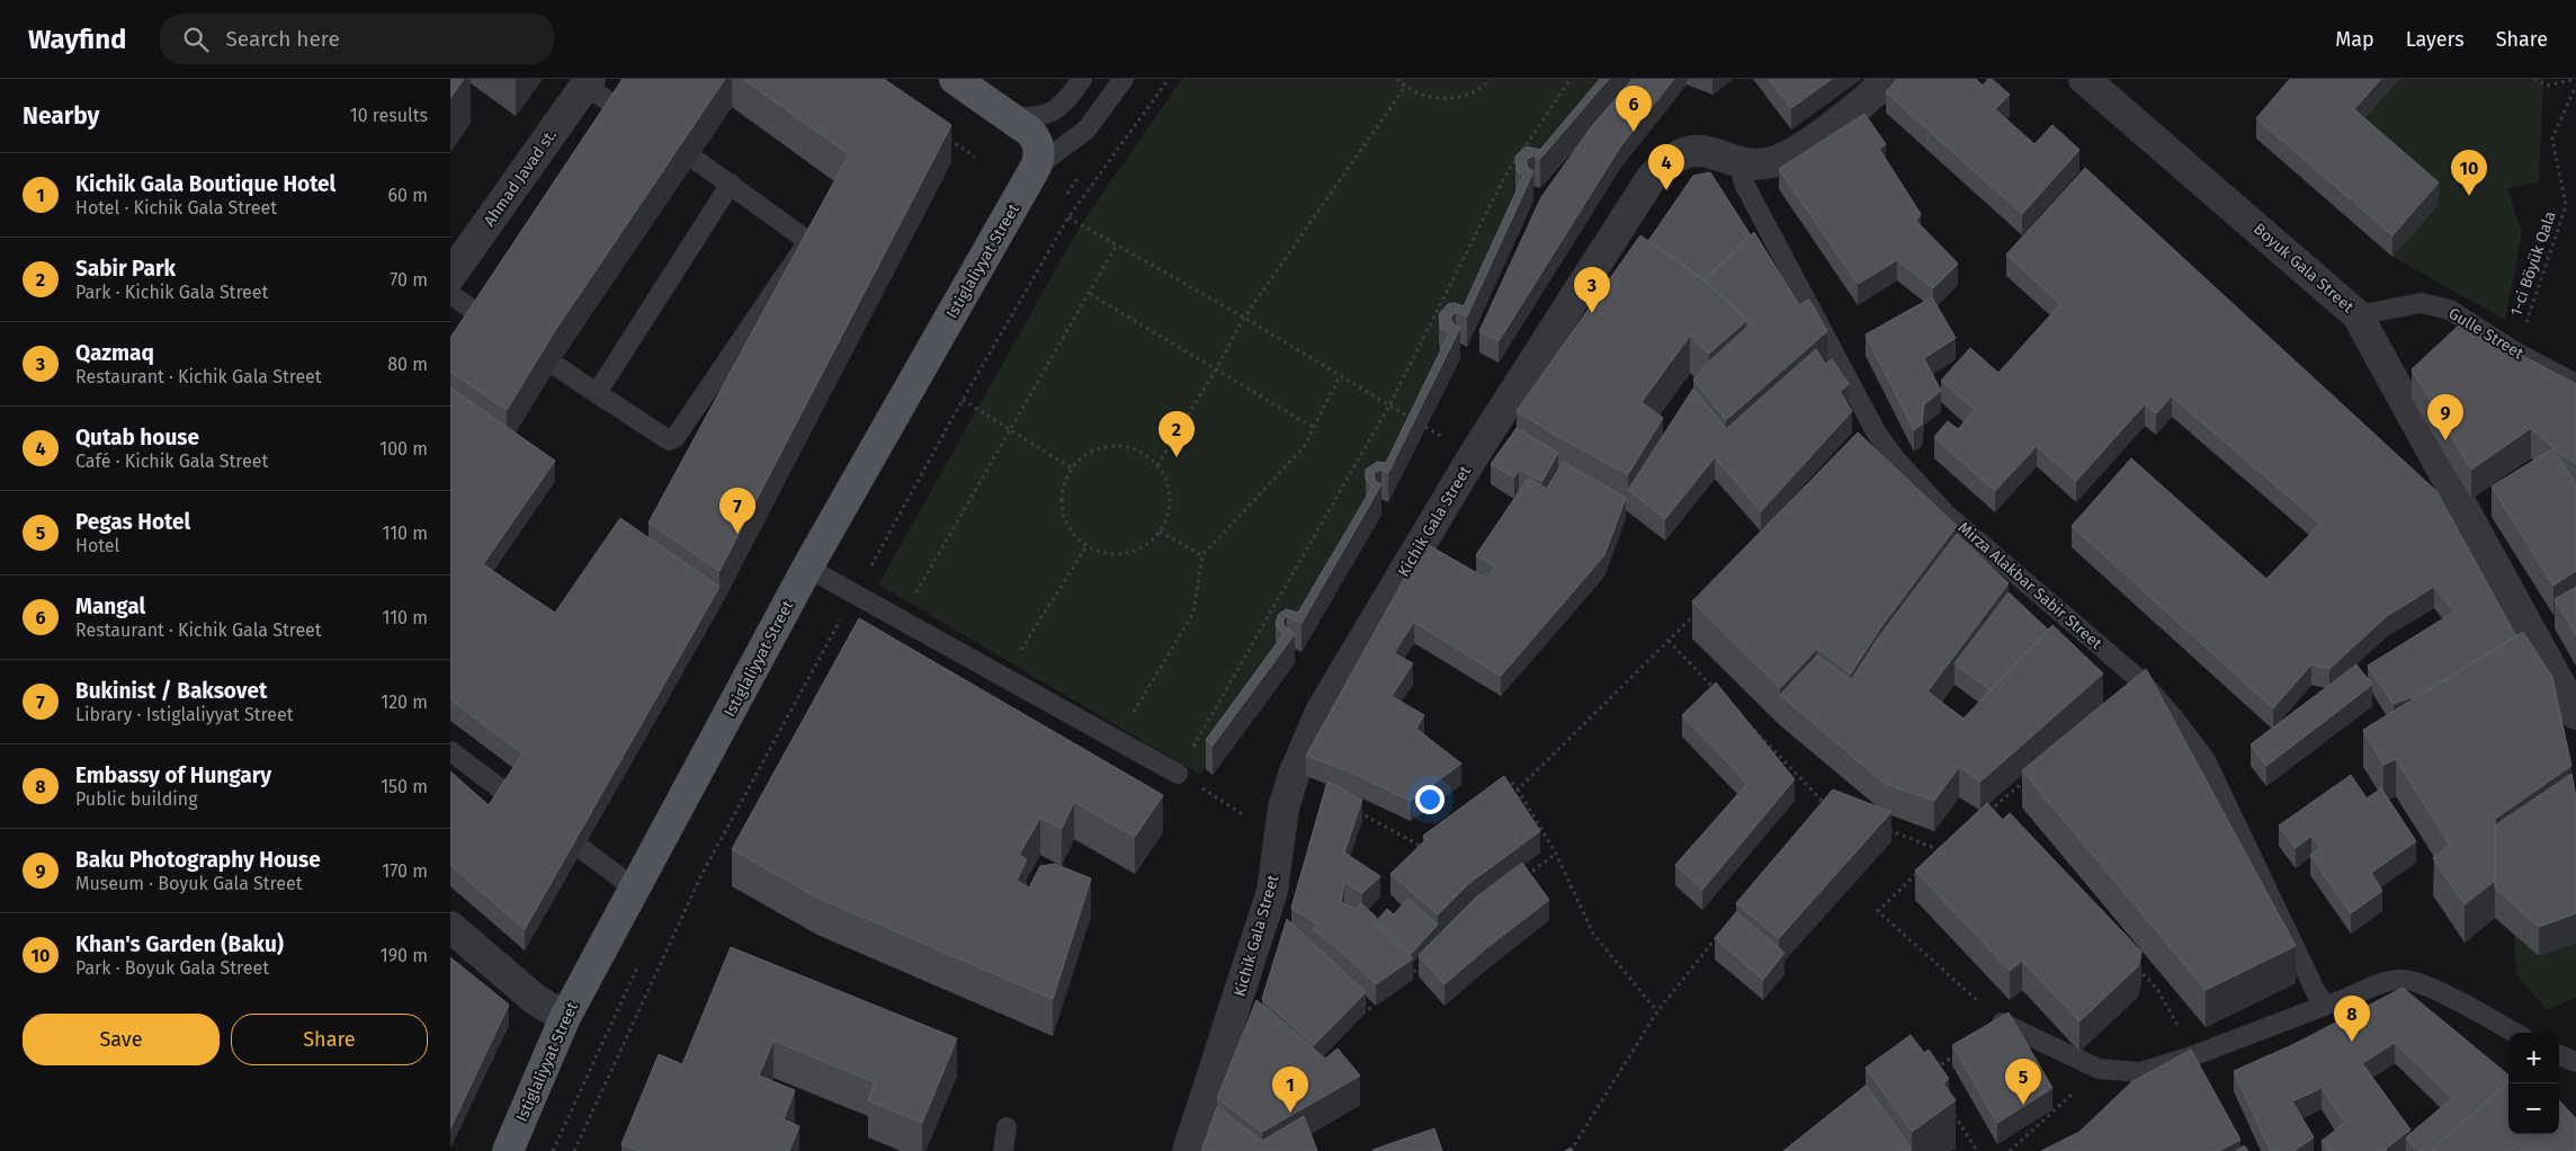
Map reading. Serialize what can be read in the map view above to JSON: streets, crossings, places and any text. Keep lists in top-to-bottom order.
{
  "streets": {
    "main road": ["Istiglaliyyat Street"],
    "street": ["Ahmad Javad st.", "Boyuk Gala Street", "Kichik Gala Street"],
    "lane": ["Gulle Street", "Mirza Alakbar Sabir Street"],
    "path": ["1-ci Böyük Qala"]
  },
  "crossings": [
    ["1-ci Böyük Qala", "Gulle Street"],
    ["Boyuk Gala Street", "Gulle Street"],
    ["Kichik Gala Street", "Mirza Alakbar Sabir Street"]
  ],
  "page": {
    "header": "Wayfind",
    "search": "Search here",
    "nav": ["Map", "Layers", "Share"],
    "heading": ["Nearby", "10 results"],
    "pins": [
      "6",
      "4",
      "10",
      "3",
      "9",
      "2",
      "7",
      "8",
      "5",
      "1"
    ],
    "list": [
      {
        "mark": "1",
        "name": "Kichik Gala Boutique Hotel",
        "note": "Hotel · Kichik Gala Street",
        "value": "60 m"
      },
      {
        "mark": "2",
        "name": "Sabir Park",
        "note": "Park · Kichik Gala Street",
        "value": "70 m"
      },
      {
        "mark": "3",
        "name": "Qazmaq",
        "note": "Restaurant · Kichik Gala Street",
        "value": "80 m"
      },
      {
        "mark": "4",
        "name": "Qutab house",
        "note": "Café · Kichik Gala Street",
        "value": "100 m"
      },
      {
        "mark": "5",
        "name": "Pegas Hotel",
        "note": "Hotel",
        "value": "110 m"
      },
      {
        "mark": "6",
        "name": "Mangal",
        "note": "Restaurant · Kichik Gala Street",
        "value": "110 m"
      },
      {
        "mark": "7",
        "name": "Bukinist / Baksovet",
        "note": "Library · Istiglaliyyat Street",
        "value": "120 m"
      },
      {
        "mark": "8",
        "name": "Embassy of Hungary",
        "note": "Public building",
        "value": "150 m"
      },
      {
        "mark": "9",
        "name": "Baku Photography House",
        "note": "Museum · Boyuk Gala Street",
        "value": "170 m"
      },
      {
        "mark": "10",
        "name": "Khan's Garden (Baku)",
        "note": "Park · Boyuk Gala Street",
        "value": "190 m"
      }
    ],
    "buttons": ["Save", "Share"],
    "map_buttons": ["+", "−"]
  }
}
